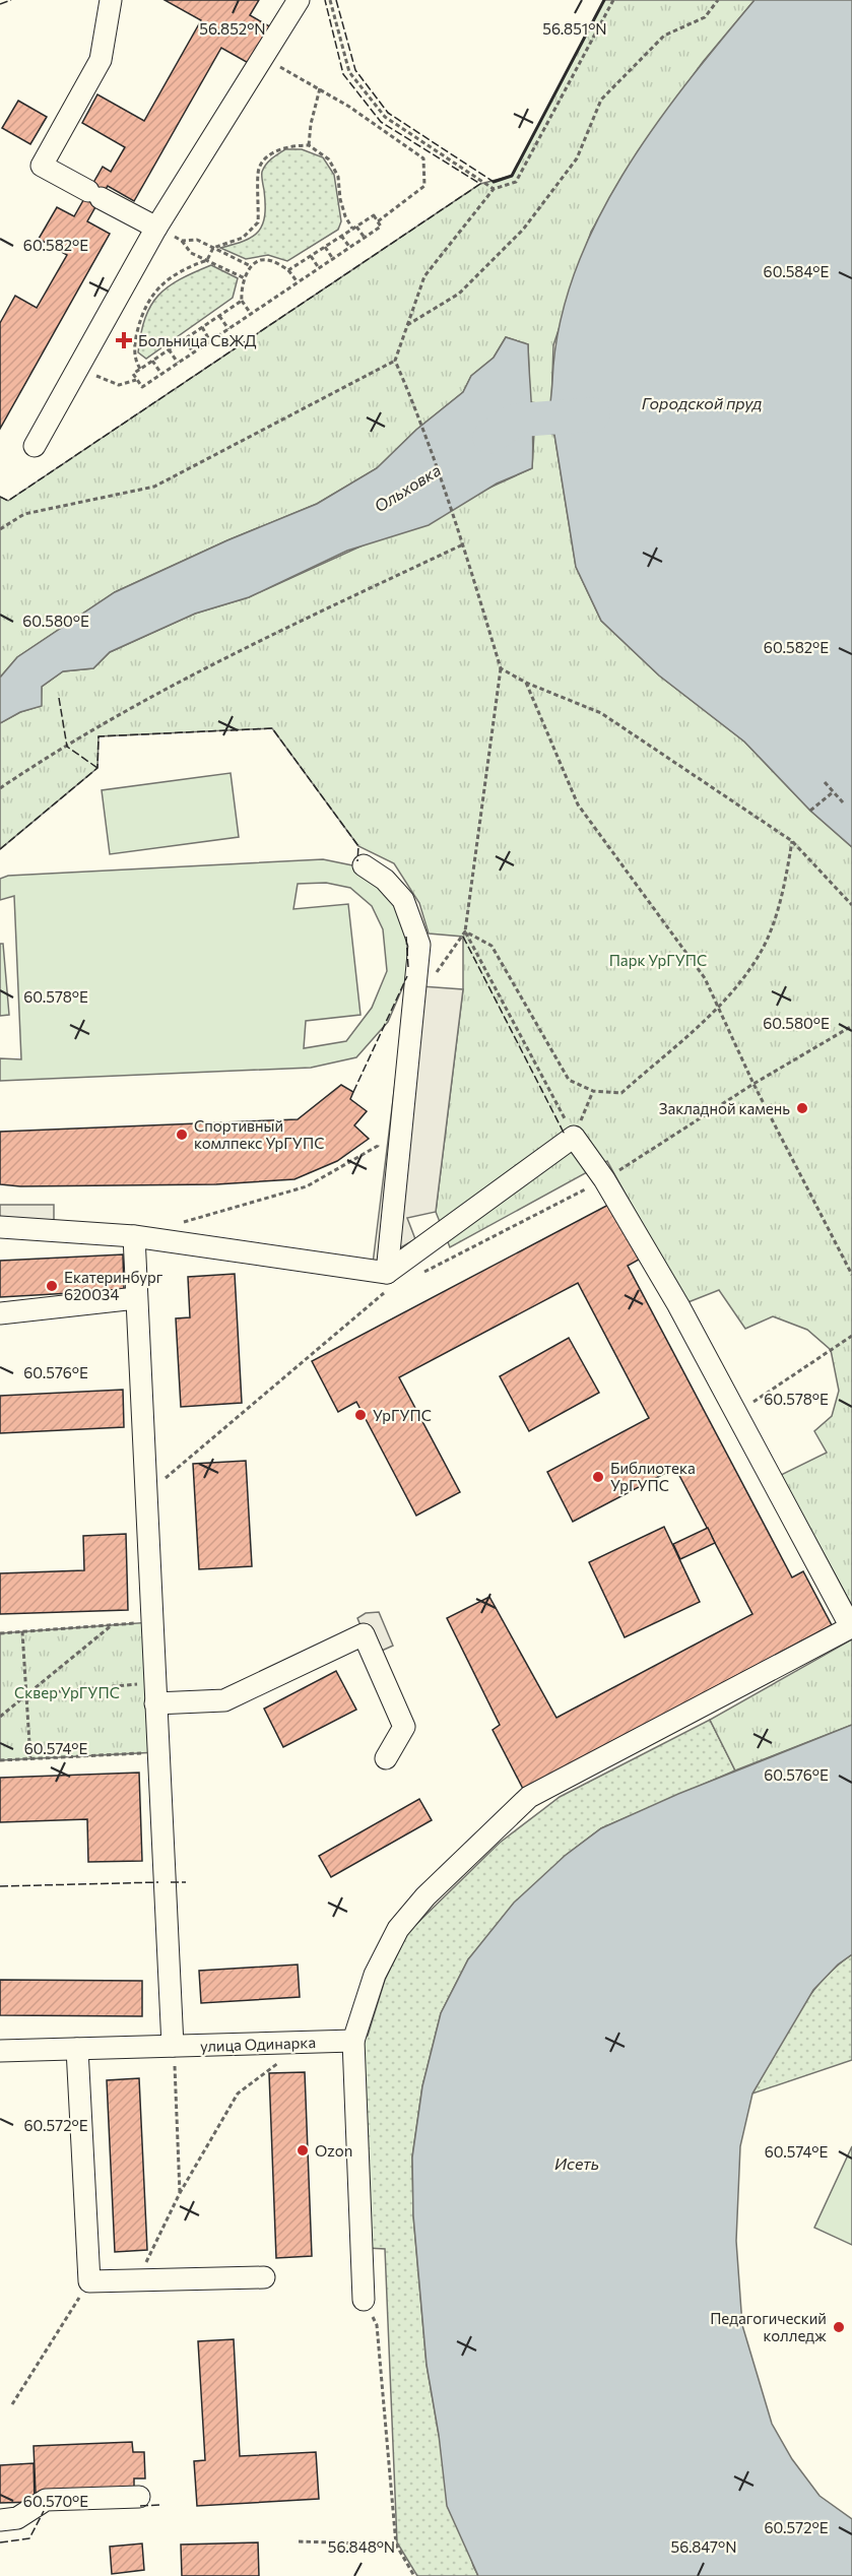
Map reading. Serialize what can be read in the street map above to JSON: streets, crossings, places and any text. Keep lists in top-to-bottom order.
{
  "streets": {
    "street": ["улица Одинарка"]
  },
  "water": ["Городской пруд", "Ольховка", "Исеть"],
  "parks": ["Парк УрГУПС", "Сквер УрГУПС"],
  "places": {
    "health": ["Больница СвЖД"],
    "other": [
      "Закладной камень",
      "Спортивный комлпекс УрГУПС",
      "Екатеринбург 620034",
      "УрГУПС",
      "Библиотека УрГУПС",
      "Ozon",
      "Педагогический колледж"
    ]
  },
  "coordinates": [
    "56.852°N",
    "56.851°N",
    "60.582°E",
    "60.584°E",
    "60.580°E",
    "60.578°E",
    "60.576°E",
    "60.574°E",
    "60.572°E",
    "60.570°E",
    "56.848°N",
    "56.847°N"
  ]
}
